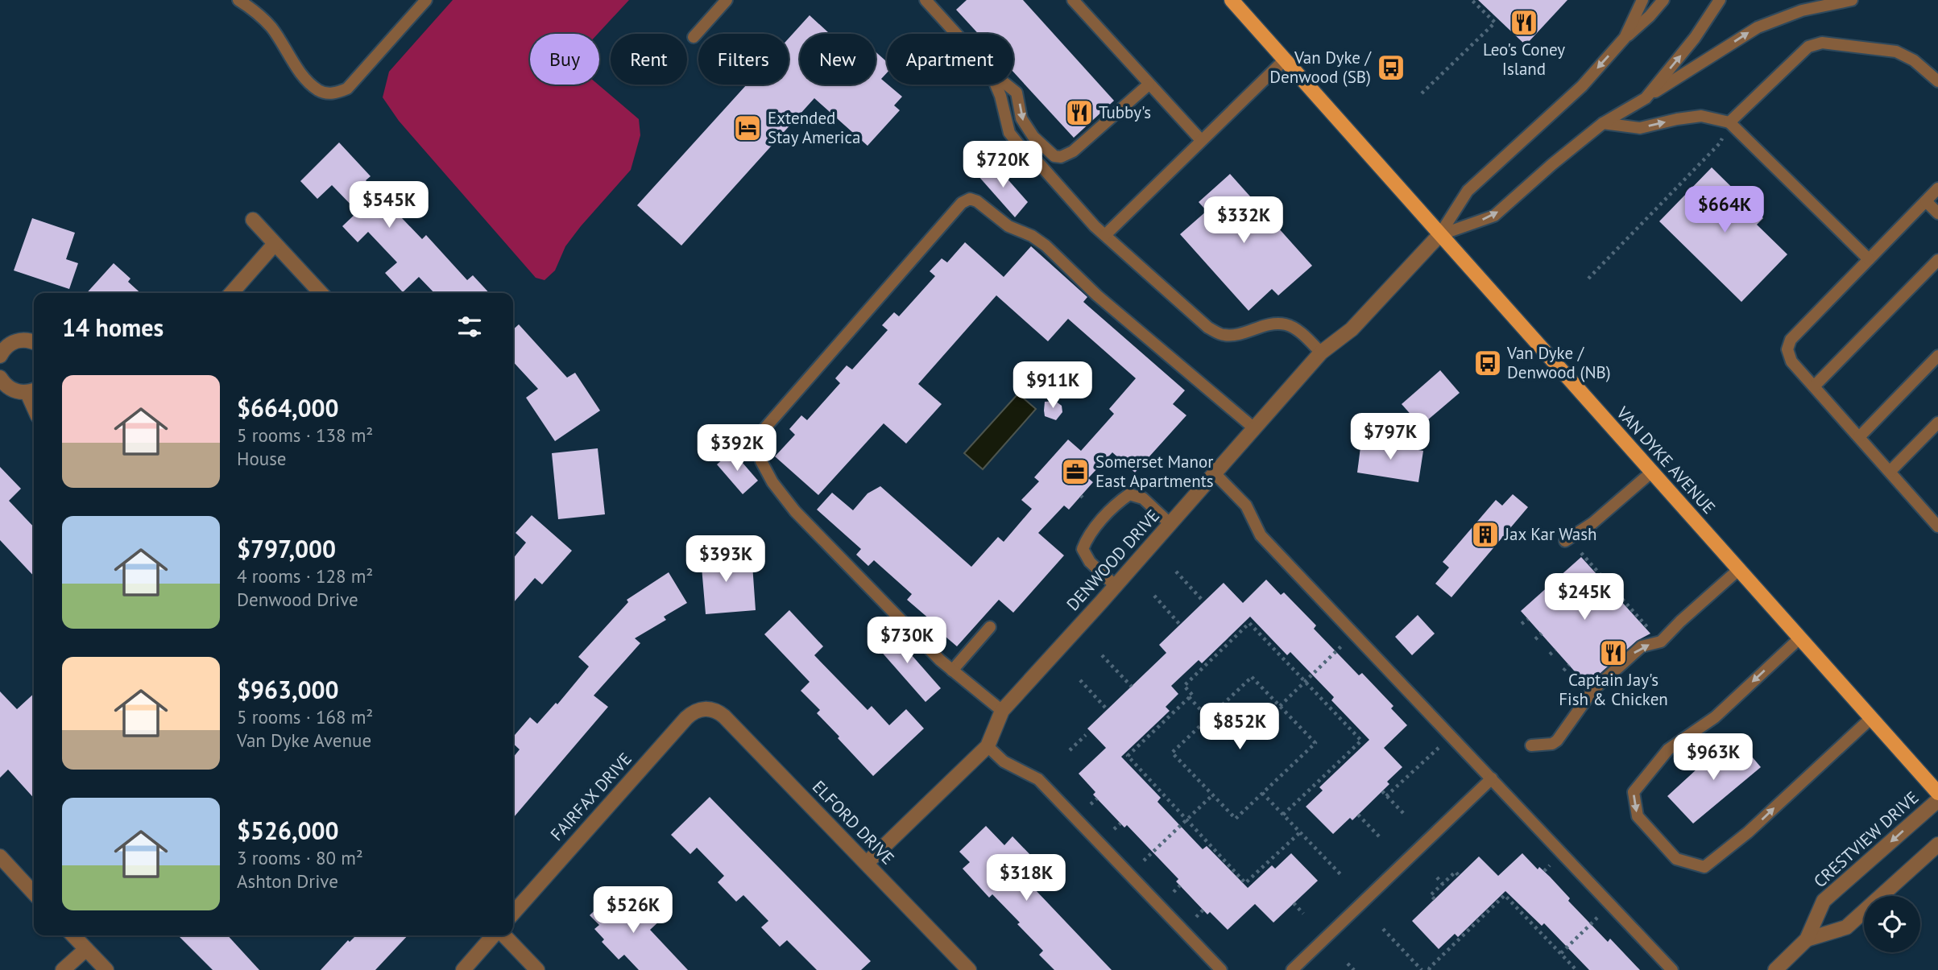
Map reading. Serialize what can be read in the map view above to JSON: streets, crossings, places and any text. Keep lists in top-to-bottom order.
{
  "streets": {
    "main road": ["VAN DYKE AVENUE"],
    "street": [
      "DENWOOD DRIVE",
      "FAIRFAX DRIVE",
      "ELFORD DRIVE",
      "CRESTVIEW DRIVE"
    ]
  },
  "crossings": [
    ["VAN DYKE AVENUE", "DENWOOD DRIVE"],
    ["DENWOOD DRIVE", "ELFORD DRIVE"],
    ["FAIRFAX DRIVE", "ELFORD DRIVE"]
  ],
  "places": {
    "restaurant": ["Leo's Coney Island", "Tubby's", "Captain Jay's Fish & Chicken"],
    "bus stop": ["Van Dyke / Denwood (SB)", "Van Dyke / Denwood (NB)"],
    "hotel": ["Extended Stay America"],
    "office": ["Somerset Manor East Apartments"],
    "building": ["Jax Kar Wash"]
  },
  "page": {
    "chip": [
      "Buy",
      "Rent",
      "Filters",
      "New",
      "Apartment"
    ],
    "price": [
      "$720K",
      "$545K",
      "$664K",
      "$332K",
      "$911K",
      "$797K",
      "$392K",
      "$393K",
      "$245K",
      "$730K",
      "$852K",
      "$963K",
      "$318K",
      "$526K"
    ],
    "heading": "14 homes",
    "list": [
      {
        "name": "$664,000",
        "note": "5 rooms · 138 m² · House"
      },
      {
        "name": "$797,000",
        "note": "4 rooms · 128 m² · Denwood Drive"
      },
      {
        "name": "$963,000",
        "note": "5 rooms · 168 m² · Van Dyke Avenue"
      },
      {
        "name": "$526,000",
        "note": "3 rooms · 80 m² · Ashton Drive"
      }
    ]
  }
}
